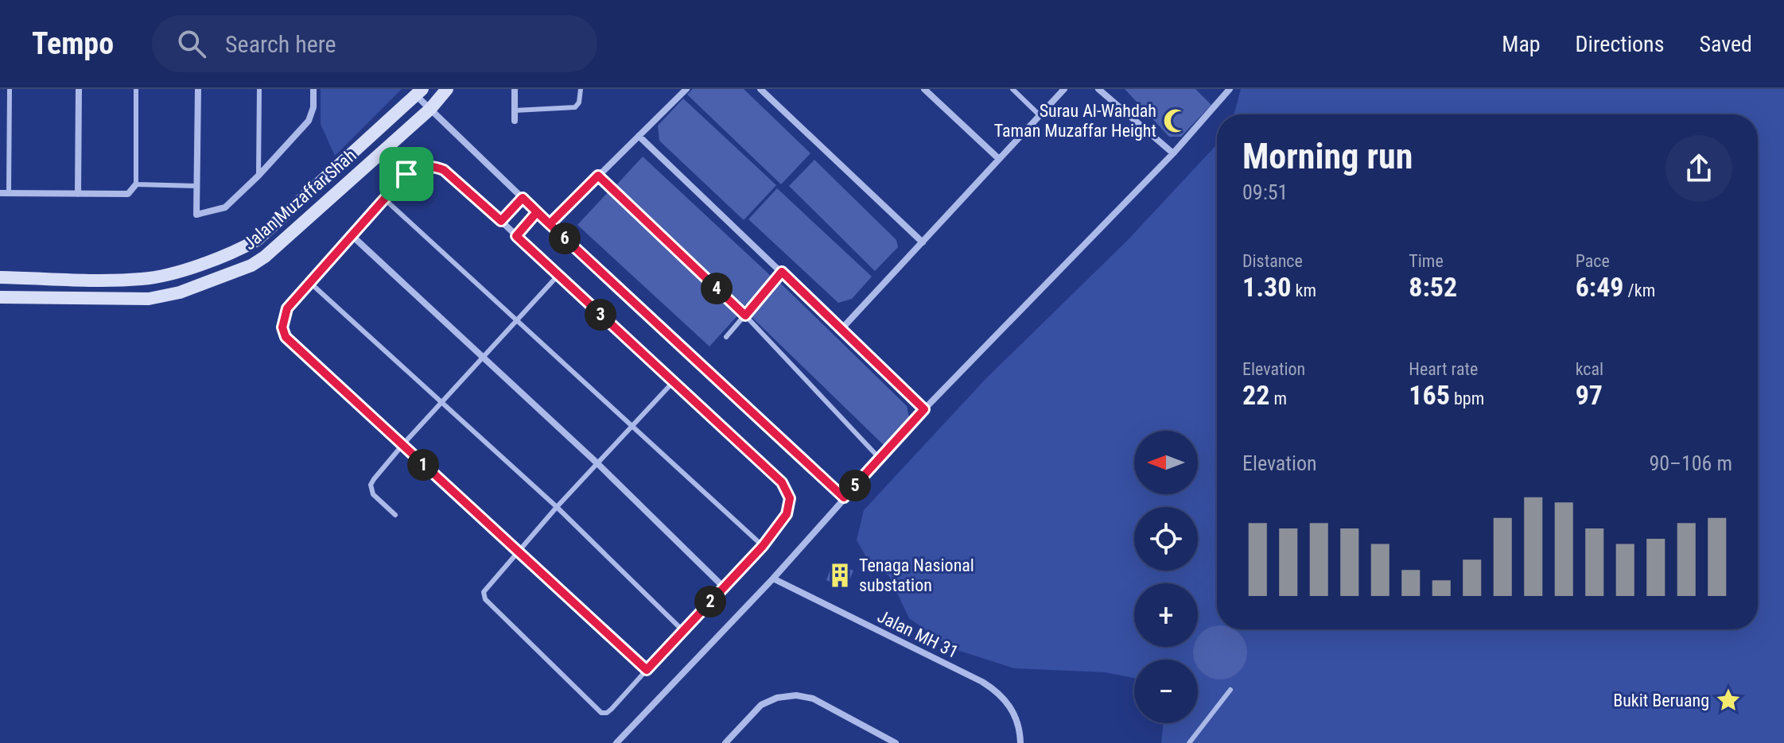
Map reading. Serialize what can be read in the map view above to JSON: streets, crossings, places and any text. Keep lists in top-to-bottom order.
{
  "streets": {
    "main road": ["Jalan Muzaffar Shah"],
    "street": ["Jalan MH 31"]
  },
  "places": {
    "mosque": ["Surau Al-Wahdah Taman Muzaffar Height"],
    "building": ["Tenaga Nasional substation"],
    "place": ["Bukit Beruang"]
  },
  "north": "left",
  "page": {
    "header": "Tempo",
    "search": "Search here",
    "nav": ["Map", "Directions", "Saved"],
    "heading": ["Morning run", "09:51"],
    "pins": [
      "6",
      "4",
      "3",
      "1",
      "5",
      "2"
    ],
    "stats": [
      ["Distance", "1.30 km"],
      ["Time", "8:52"],
      ["Pace", "6:49 /km"],
      ["Elevation", "22 m"],
      ["Heart rate", "165 bpm"],
      ["kcal", "97"]
    ],
    "map_buttons": ["+", "−"],
    "chart": ["Elevation", "90–106 m"]
  }
}
